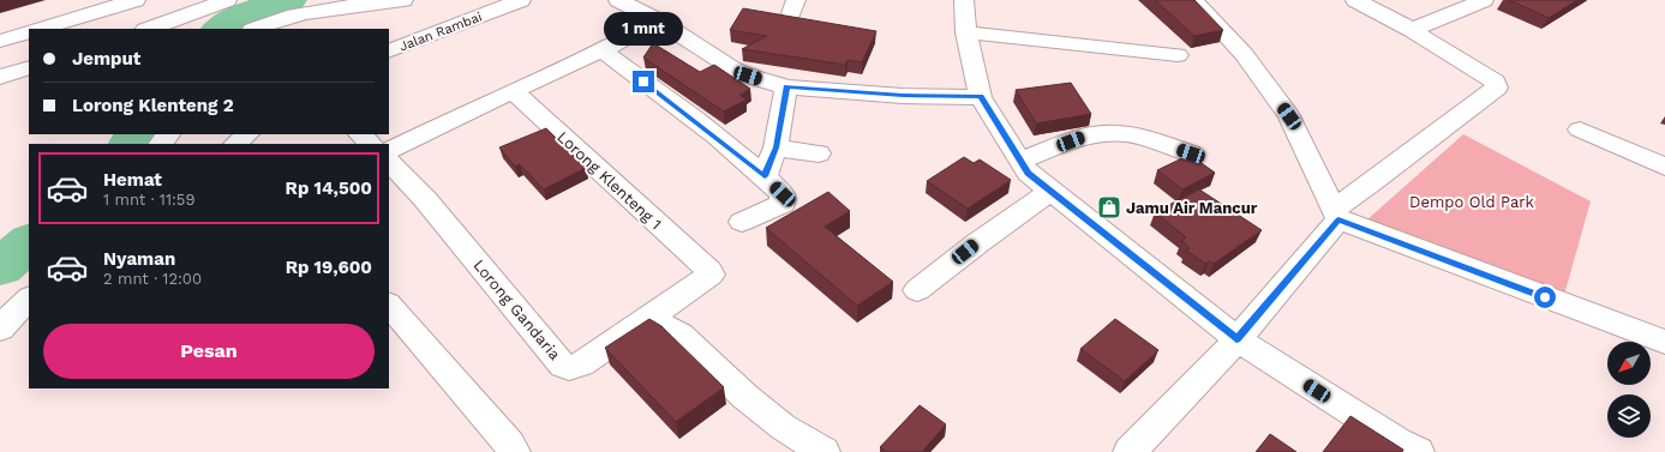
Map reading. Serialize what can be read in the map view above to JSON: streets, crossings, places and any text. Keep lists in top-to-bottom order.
{
  "streets": {
    "street": ["Jalan Rambai", "Lorong Klenteng 1", "Lorong Gandaria"]
  },
  "crossings": [
    ["Lorong Klenteng 1", "Lorong Gandaria"]
  ],
  "parks": ["Dempo Old Park"],
  "places": {
    "shop": ["Jamu Air Mancur"]
  },
  "north": "bottom left",
  "page": {
    "bubble": "1 mnt",
    "banner": ["Jemput", "Lorong Klenteng 2"],
    "list": [
      {
        "name": "Hemat",
        "note": "1 mnt · 11:59",
        "value": "Rp 14,500"
      },
      {
        "name": "Nyaman",
        "note": "2 mnt · 12:00",
        "value": "Rp 19,600"
      }
    ],
    "buttons": "Pesan"
  }
}
